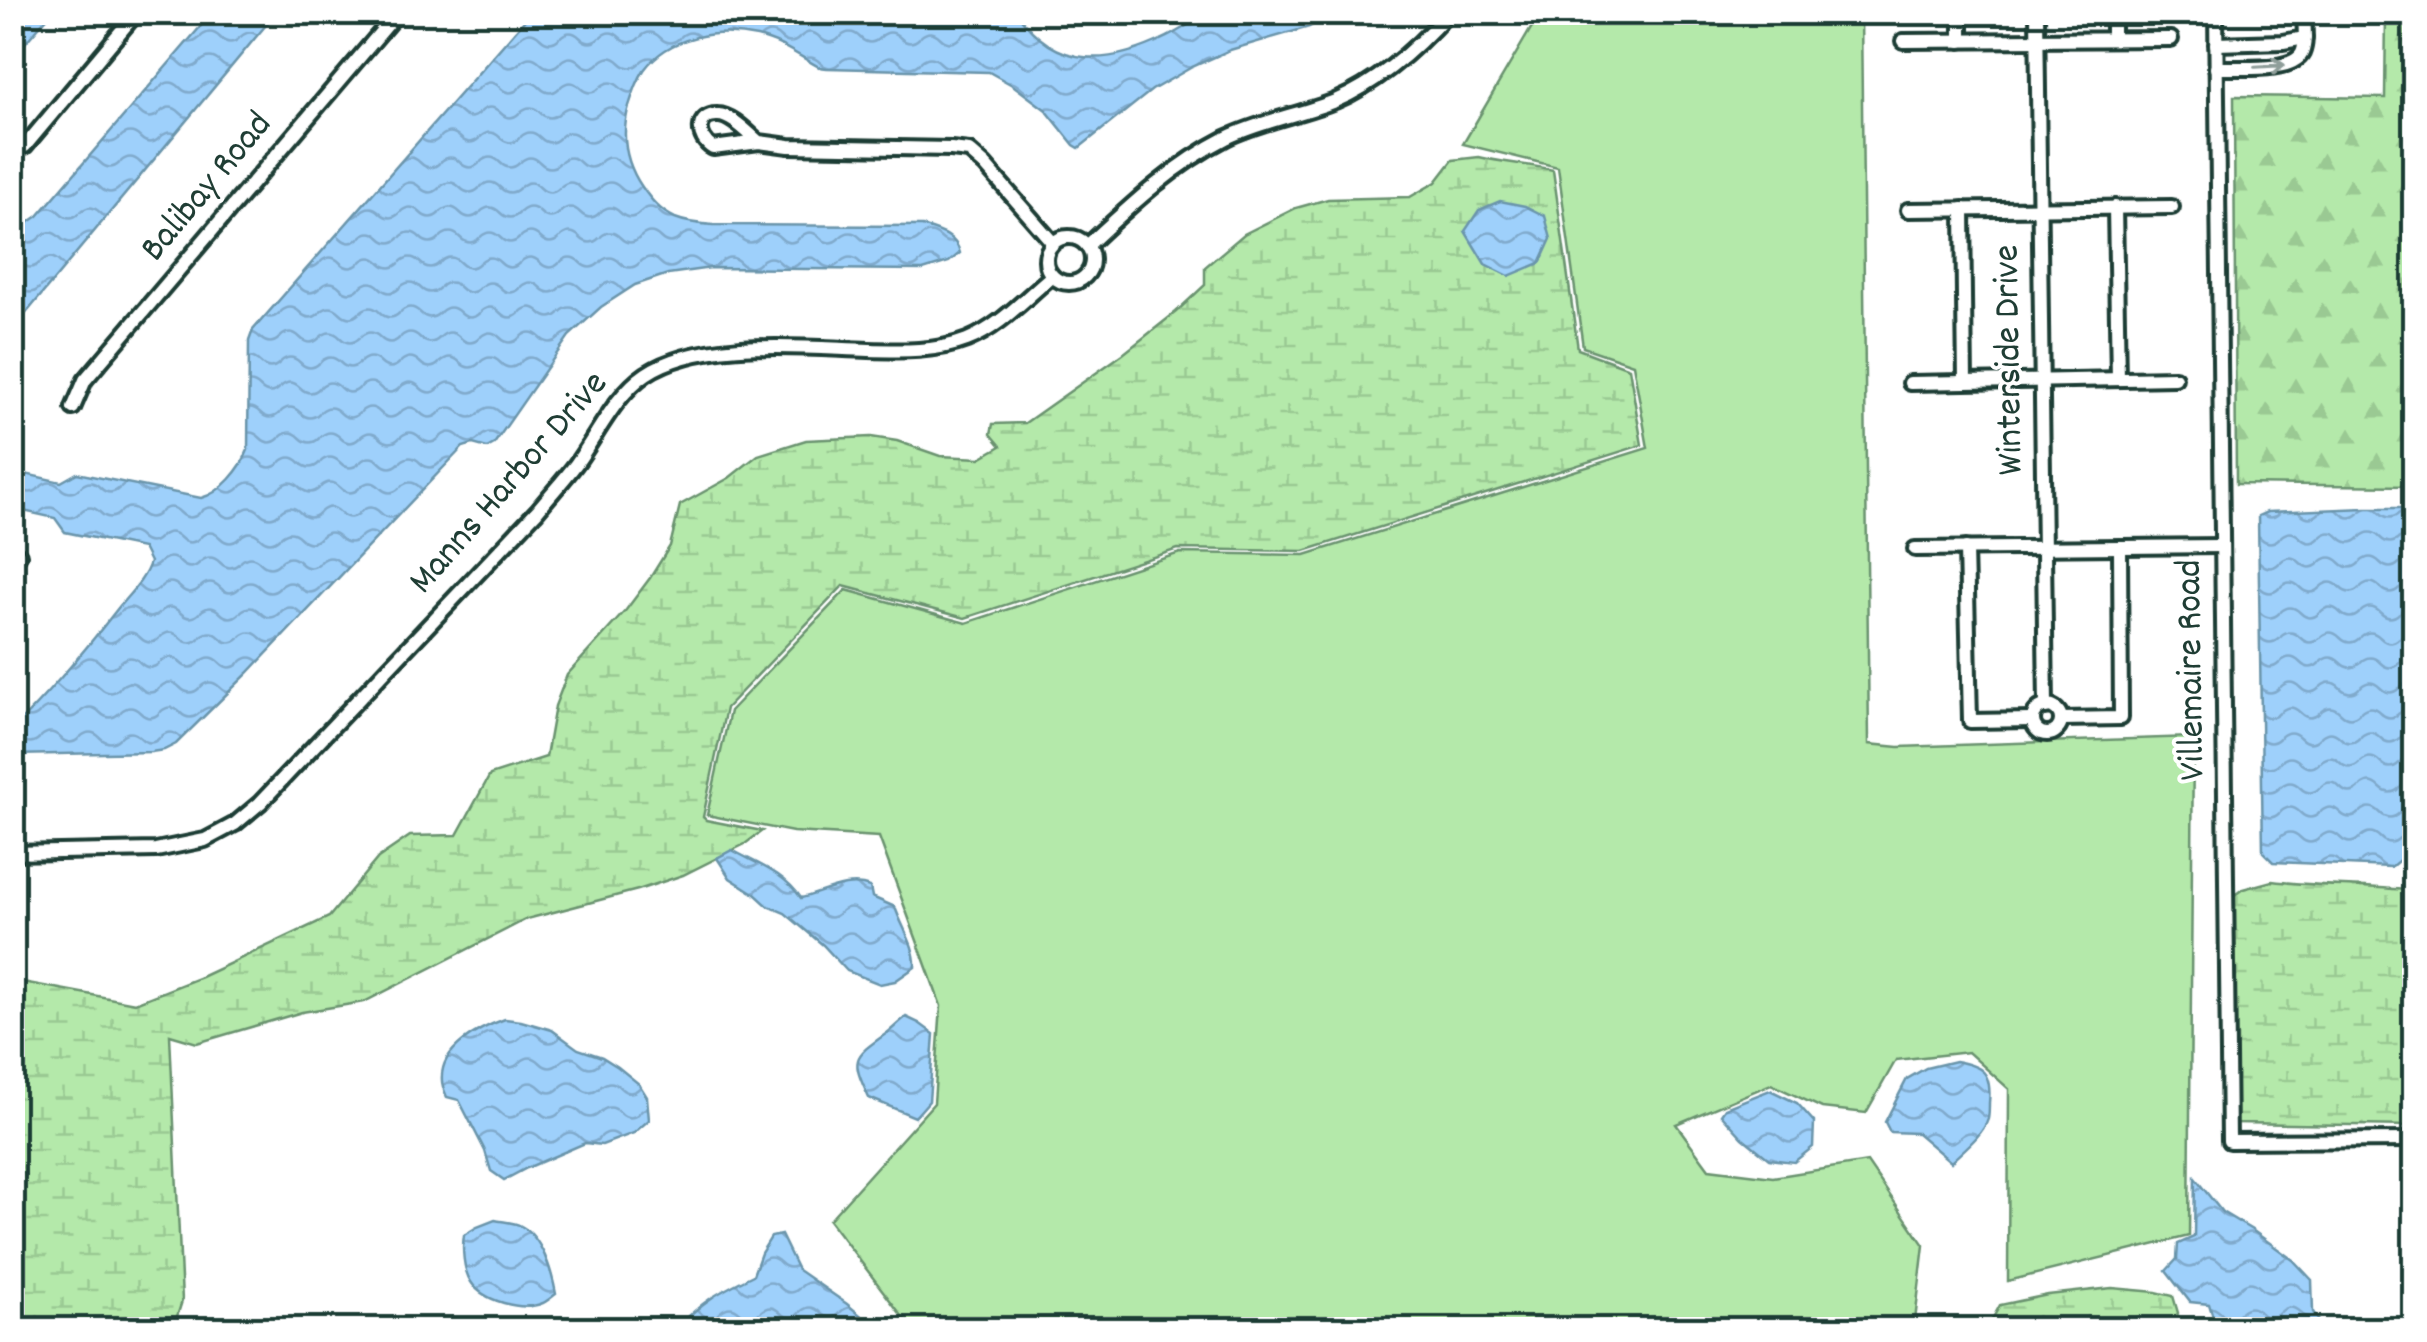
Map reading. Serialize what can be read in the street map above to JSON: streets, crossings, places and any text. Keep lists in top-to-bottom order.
{
  "streets": {
    "street": [
      "Balibay Road",
      "Winterside Drive",
      "Manns Harbor Drive",
      "Villemaire Road"
    ]
  }
}
